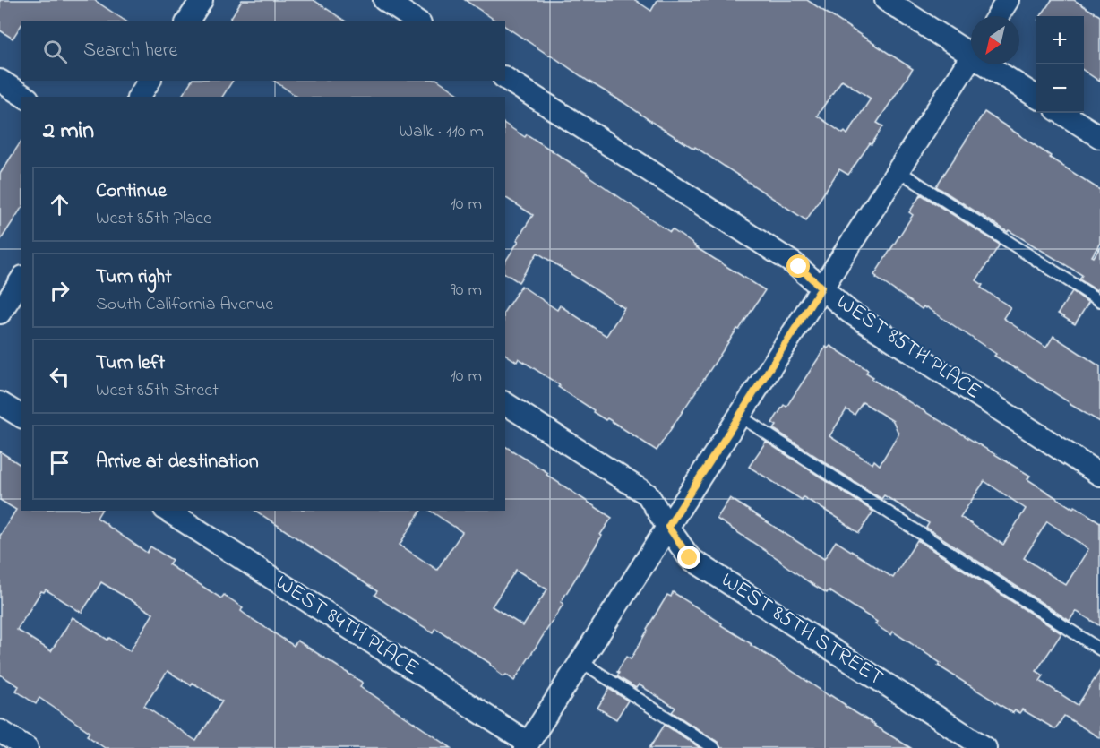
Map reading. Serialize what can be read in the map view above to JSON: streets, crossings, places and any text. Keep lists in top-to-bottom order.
{
  "streets": {
    "street": ["WEST 85TH PLACE", "WEST 84TH PLACE", "WEST 85TH STREET"]
  },
  "north": "bottom left",
  "page": {
    "map_buttons": ["+", "−"],
    "search": "Search here",
    "heading": ["2 min", "Walk · 110 m"],
    "list": [
      ["Continue", "West 85th Place", "10 m"],
      ["Turn right", "South California Avenue", "90 m"],
      ["Turn left", "West 85th Street", "10 m"],
      "Arrive at destination"
    ]
  }
}
